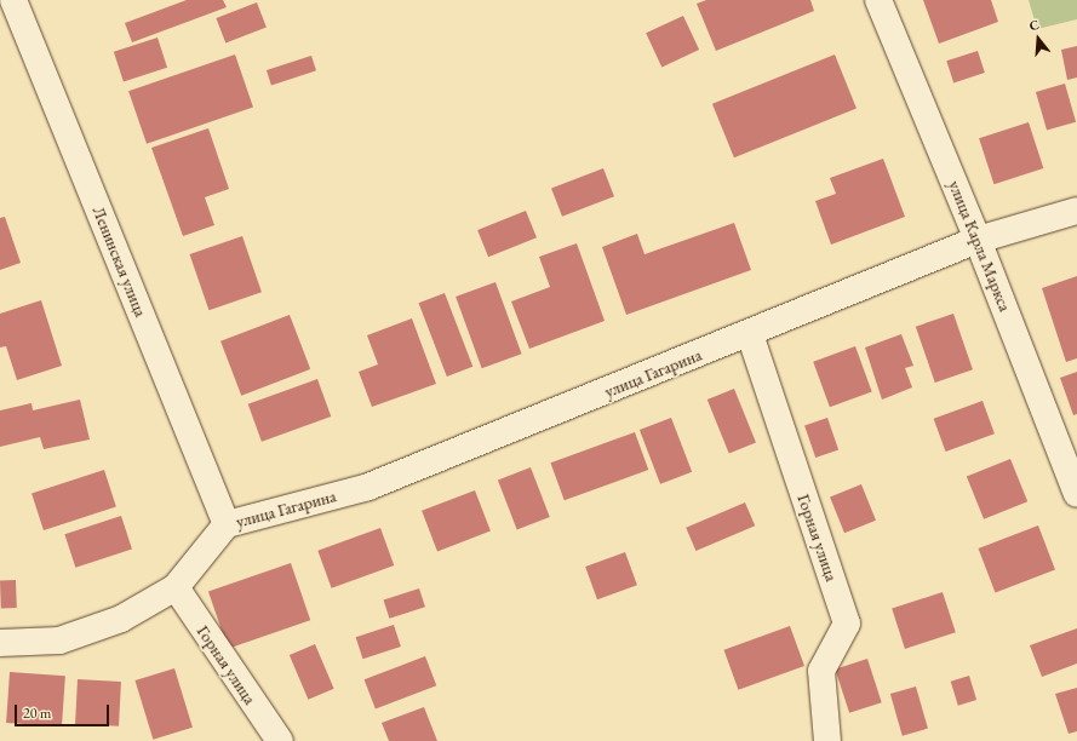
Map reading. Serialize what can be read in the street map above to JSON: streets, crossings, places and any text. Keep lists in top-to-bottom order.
{
  "streets": {
    "street": [
      "улица Карла Маркса",
      "Ленинская улица",
      "улица Гагарина",
      "Горная улица"
    ]
  },
  "crossings": [
    ["улица Карла Маркса", "улица Гагарина"],
    ["Ленинская улица", "улица Гагарина"],
    ["улица Гагарина", "Горная улица"]
  ],
  "scale_bar": "20 m",
  "north": "top"
}
